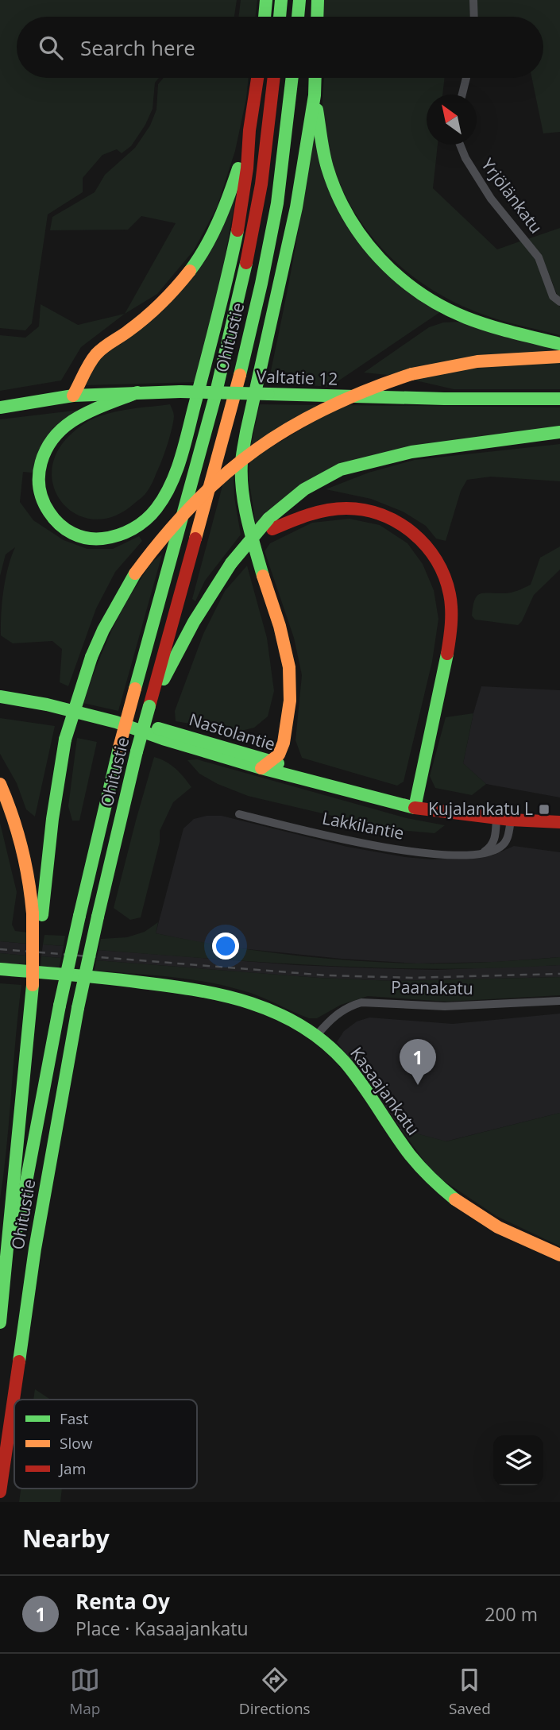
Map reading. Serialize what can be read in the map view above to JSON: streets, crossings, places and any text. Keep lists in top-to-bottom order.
{
  "streets": {
    "main road": [
      "Ohitustie",
      "Valtatie 12",
      "Nastolantie",
      "Kasaajankatu"
    ],
    "street": ["Yrjölänkatu", "Lakkilantie", "Paanakatu"]
  },
  "crossings": [
    ["Nastolantie", "Lakkilantie"],
    ["Paanakatu", "Kasaajankatu"]
  ],
  "places": {
    "transit": ["Kujalankatu L"]
  },
  "legend": ["Fast", "Slow", "Jam"],
  "north": "top left",
  "page": {
    "search": "Search here",
    "pins": "1",
    "heading": "Nearby",
    "list": [
      {
        "mark": "1",
        "name": "Renta Oy",
        "note": "Place · Kasaajankatu",
        "value": "200 m"
      }
    ],
    "nav": ["Map", "Directions", "Saved"]
  }
}
